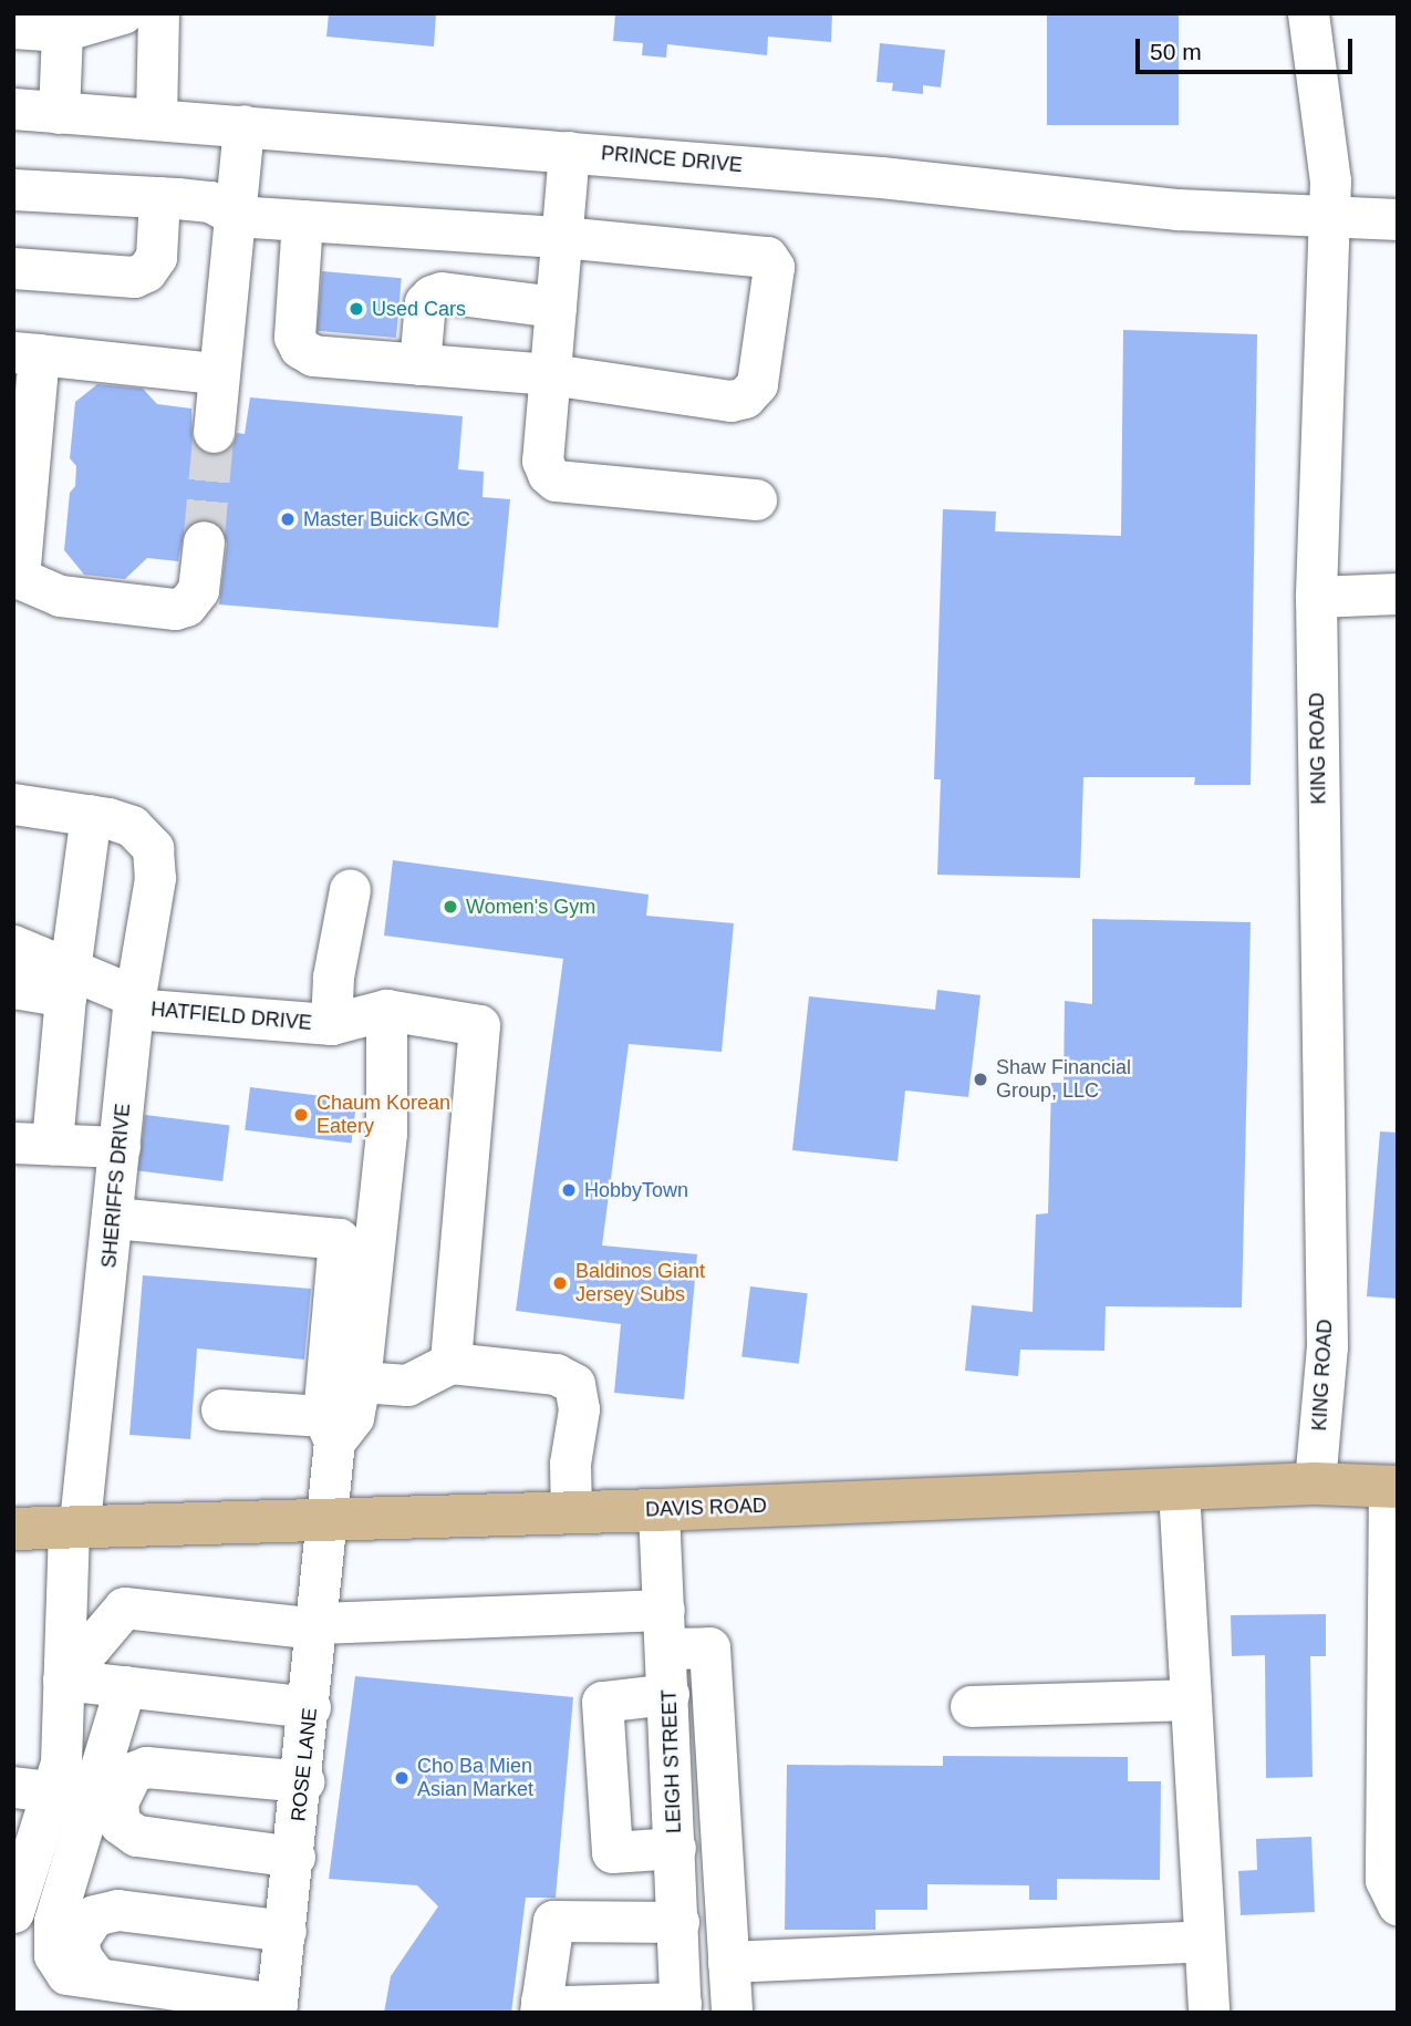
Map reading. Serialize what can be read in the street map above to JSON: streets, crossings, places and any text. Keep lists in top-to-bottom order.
{
  "streets": {
    "main road": ["DAVIS ROAD"],
    "street": [
      "PRINCE DRIVE",
      "KING ROAD",
      "HATFIELD DRIVE",
      "SHERIFFS DRIVE",
      "LEIGH STREET",
      "ROSE LANE"
    ]
  },
  "crossings": [
    ["PRINCE DRIVE", "KING ROAD"],
    ["KING ROAD", "DAVIS ROAD"],
    ["HATFIELD DRIVE", "SHERIFFS DRIVE"],
    ["SHERIFFS DRIVE", "DAVIS ROAD"],
    ["SHERIFFS DRIVE", "ROSE LANE"],
    ["DAVIS ROAD", "LEIGH STREET"],
    ["DAVIS ROAD", "ROSE LANE"]
  ],
  "places": [
    "Used Cars",
    "Master Buick GMC",
    "Women's Gym",
    "Shaw Financial Group, LLC",
    "Chaum Korean Eatery",
    "HobbyTown",
    "Baldinos Giant Jersey Subs",
    "Cho Ba Mien Asian Market"
  ],
  "scale_bar": "50 m"
}
